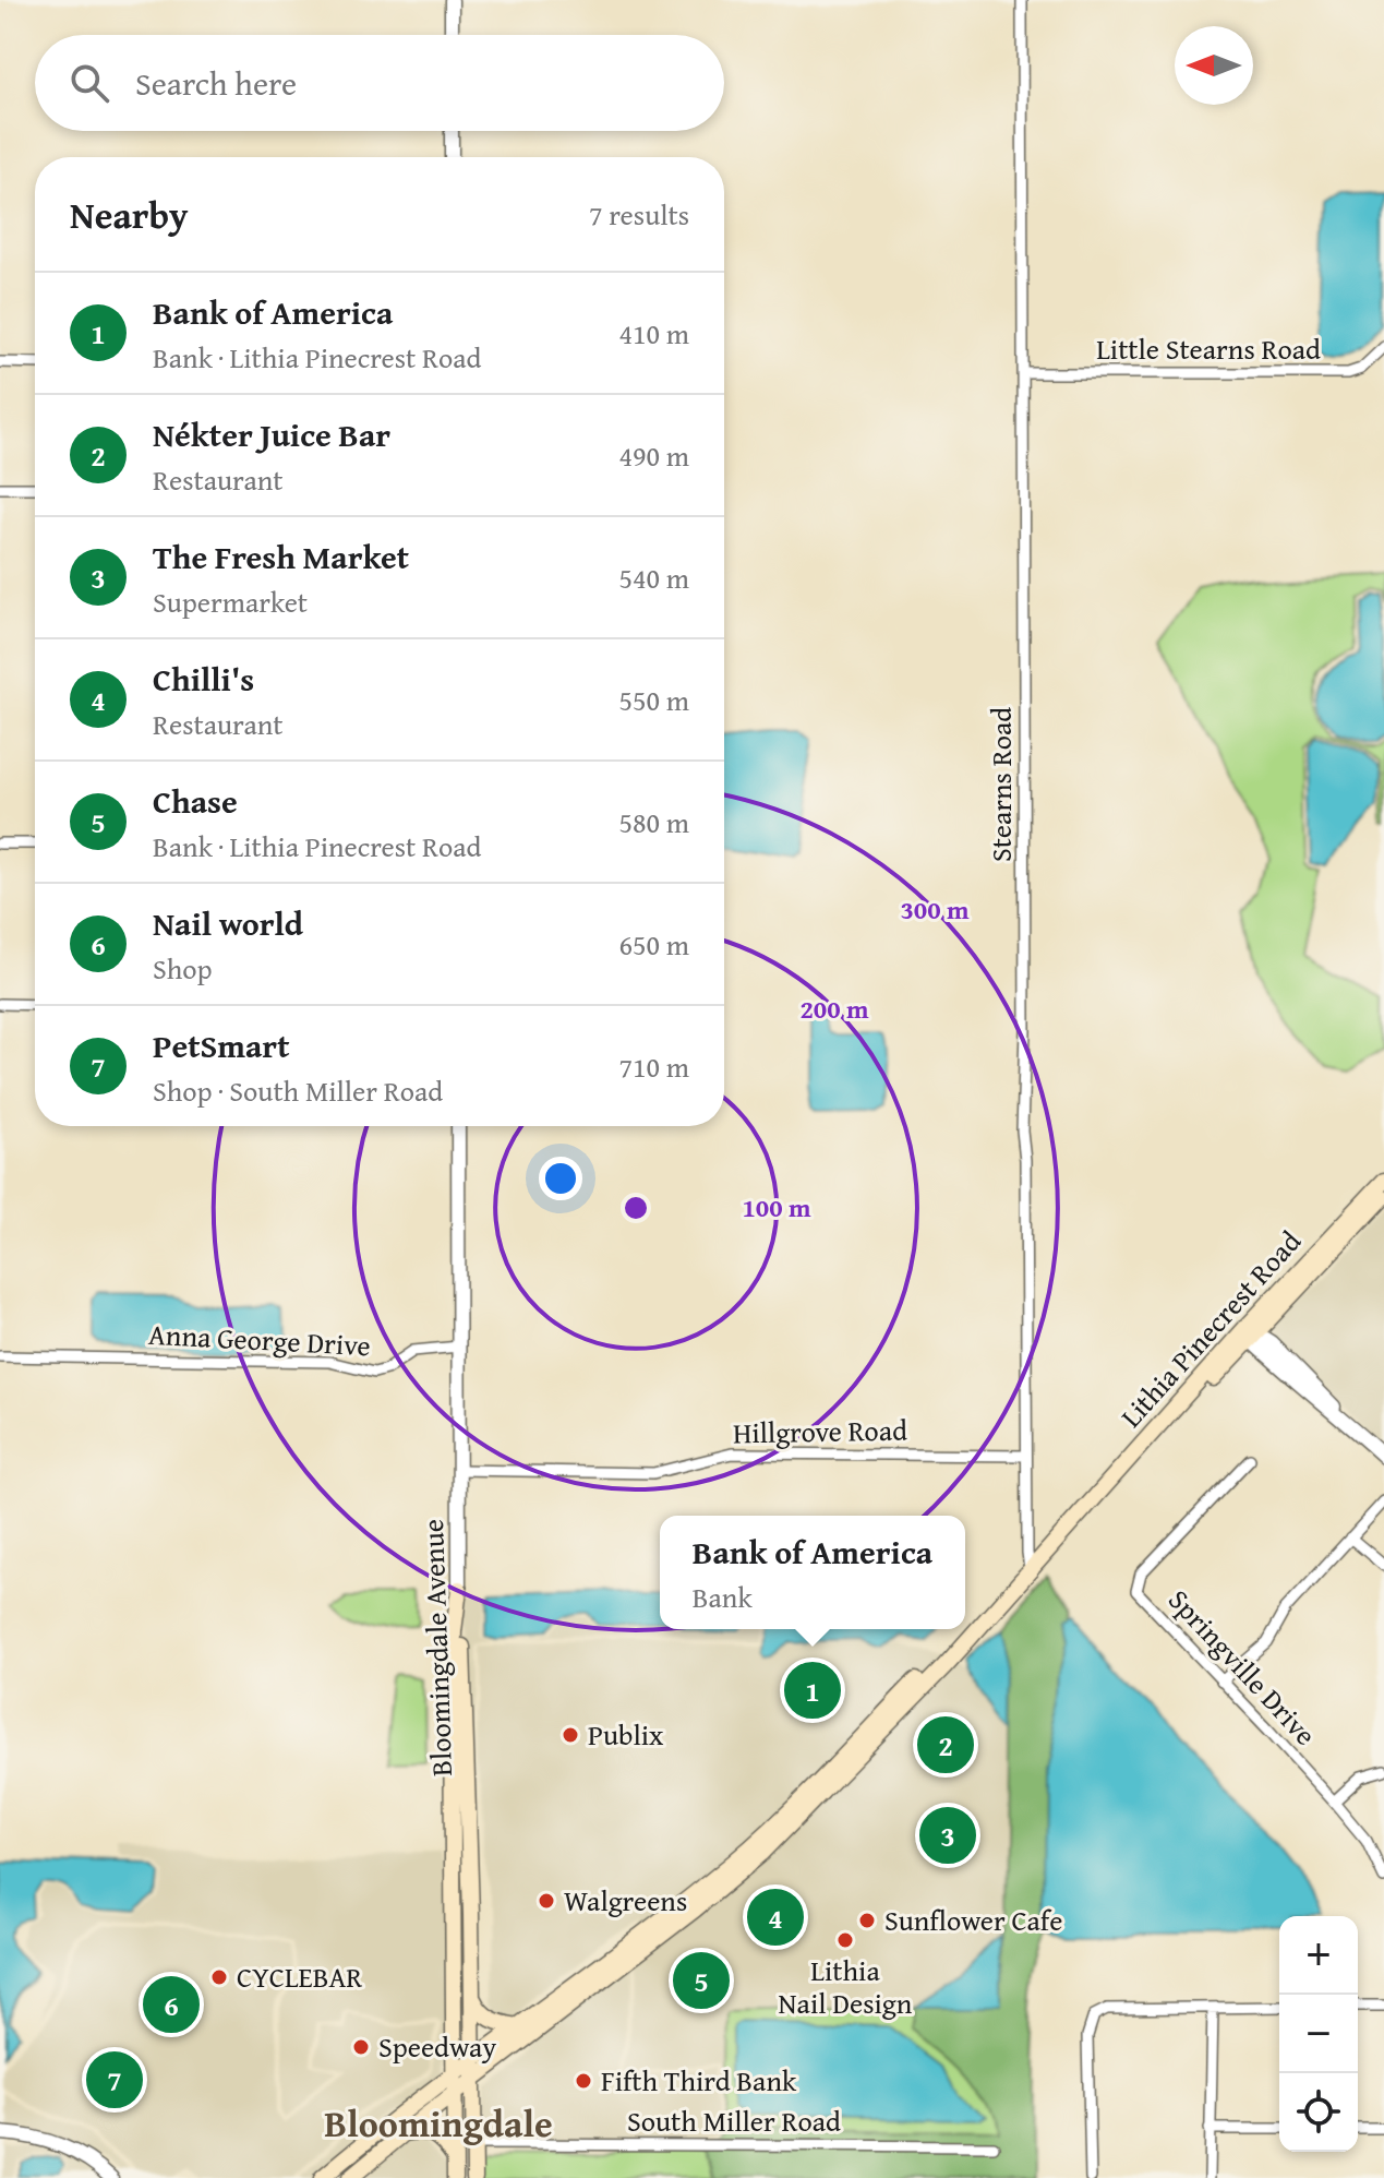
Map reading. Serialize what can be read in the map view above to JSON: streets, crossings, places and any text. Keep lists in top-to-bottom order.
{
  "streets": {
    "main road": ["Lithia Pinecrest Road", "Bloomingdale Avenue"],
    "street": [
      "Little Stearns Road",
      "Stearns Road",
      "Anna George Drive",
      "Hillgrove Road",
      "Springville Drive",
      "South Miller Road"
    ]
  },
  "crossings": [
    ["Little Stearns Road", "Stearns Road"],
    ["Stearns Road", "Lithia Pinecrest Road"],
    ["Stearns Road", "Hillgrove Road"],
    ["Lithia Pinecrest Road", "Bloomingdale Avenue"],
    ["Anna George Drive", "Bloomingdale Avenue"],
    ["Hillgrove Road", "Bloomingdale Avenue"],
    ["Bloomingdale Avenue", "South Miller Road"]
  ],
  "districts": ["Bloomingdale"],
  "places": [
    "Publix",
    "Walgreens",
    "Sunflower Cafe",
    "Lithia Nail Design",
    "CYCLEBAR",
    "Speedway",
    "Fifth Third Bank"
  ],
  "north": "left",
  "page": {
    "search": "Search here",
    "heading": ["Nearby", "7 results"],
    "list": [
      {
        "mark": "1",
        "name": "Bank of America",
        "note": "Bank · Lithia Pinecrest Road",
        "value": "410 m"
      },
      {
        "mark": "2",
        "name": "Nékter Juice Bar",
        "note": "Restaurant",
        "value": "490 m"
      },
      {
        "mark": "3",
        "name": "The Fresh Market",
        "note": "Supermarket",
        "value": "540 m"
      },
      {
        "mark": "4",
        "name": "Chilli's",
        "note": "Restaurant",
        "value": "550 m"
      },
      {
        "mark": "5",
        "name": "Chase",
        "note": "Bank · Lithia Pinecrest Road",
        "value": "580 m"
      },
      {
        "mark": "6",
        "name": "Nail world",
        "note": "Shop",
        "value": "650 m"
      },
      {
        "mark": "7",
        "name": "PetSmart",
        "note": "Shop · South Miller Road",
        "value": "710 m"
      }
    ],
    "popup": ["Bank of America", "Bank"],
    "pins": [
      "1",
      "2",
      "3",
      "4",
      "5",
      "6",
      "7"
    ],
    "map_buttons": ["+", "−"]
  },
  "rings": ["300 m", "200 m", "100 m"]
}
